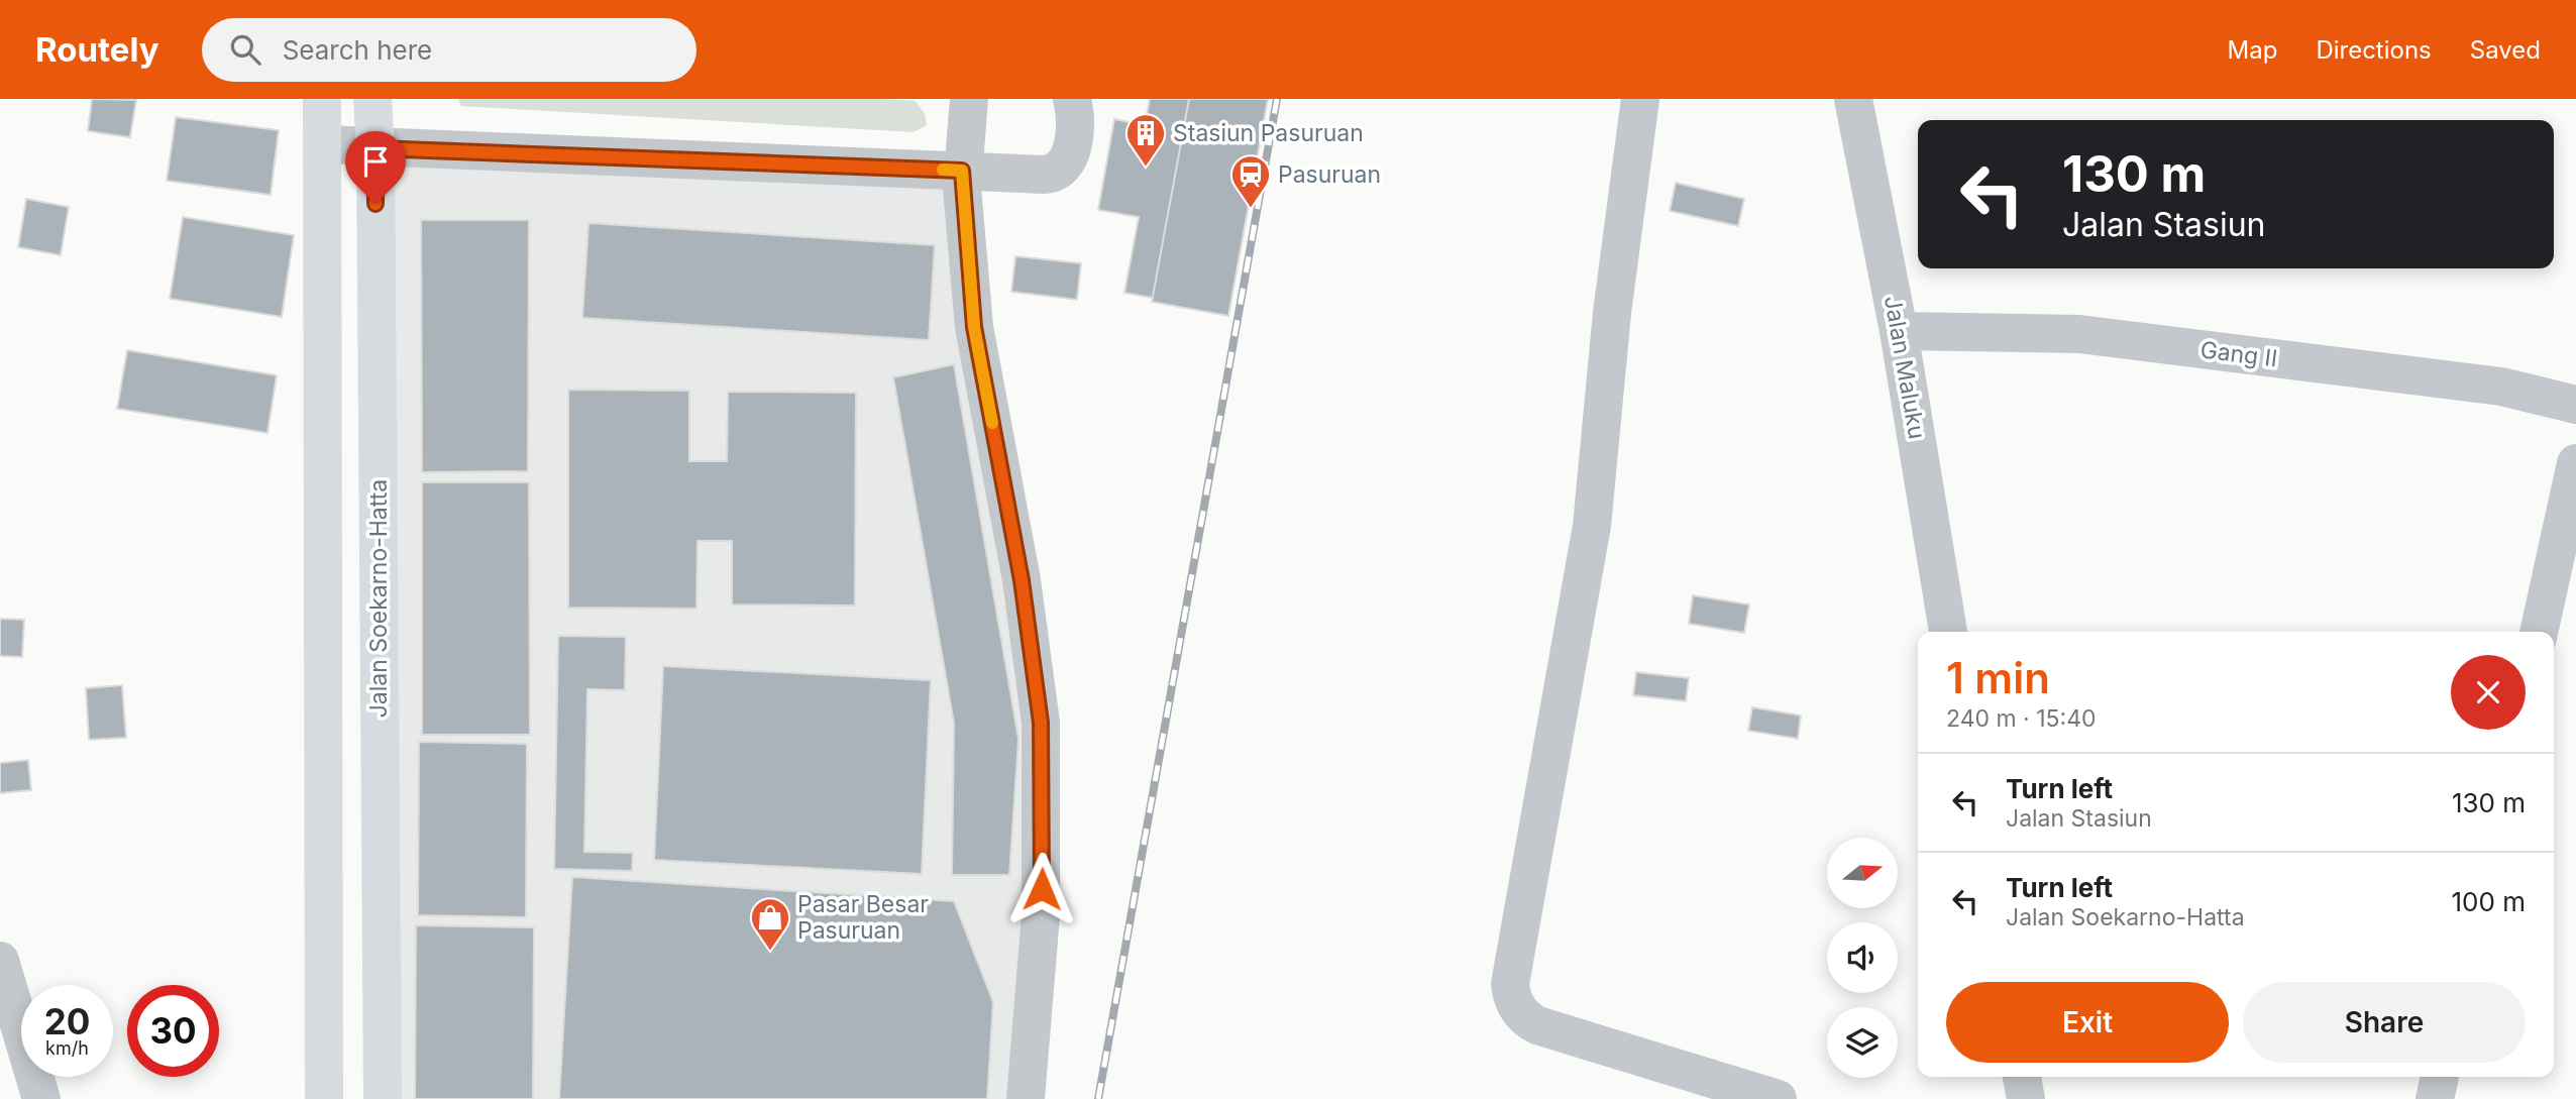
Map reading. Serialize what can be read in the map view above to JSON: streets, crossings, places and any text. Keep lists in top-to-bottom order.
{
  "streets": {
    "highway": ["Jalan Soekarno-Hatta"],
    "street": ["Gang II", "Jalan Maluku"]
  },
  "crossings": [
    ["Gang II", "Jalan Maluku"]
  ],
  "places": {
    "building": ["Stasiun Pasuruan"],
    "station": ["Pasuruan"],
    "shop": ["Pasar Besar Pasuruan"]
  },
  "north": "right",
  "page": {
    "header": "Routely",
    "search": "Search here",
    "nav": ["Map", "Directions", "Saved"],
    "turn": ["130 m", "Jalan Stasiun"],
    "heading": ["1 min", "240 m · 15:40"],
    "list": [
      {
        "name": "Turn left",
        "note": "Jalan Stasiun",
        "value": "130 m"
      },
      {
        "name": "Turn left",
        "note": "Jalan Soekarno-Hatta",
        "value": "100 m"
      }
    ],
    "buttons": ["Exit", "Share"],
    "speed": "20 km/h",
    "limit": "30"
  }
}
